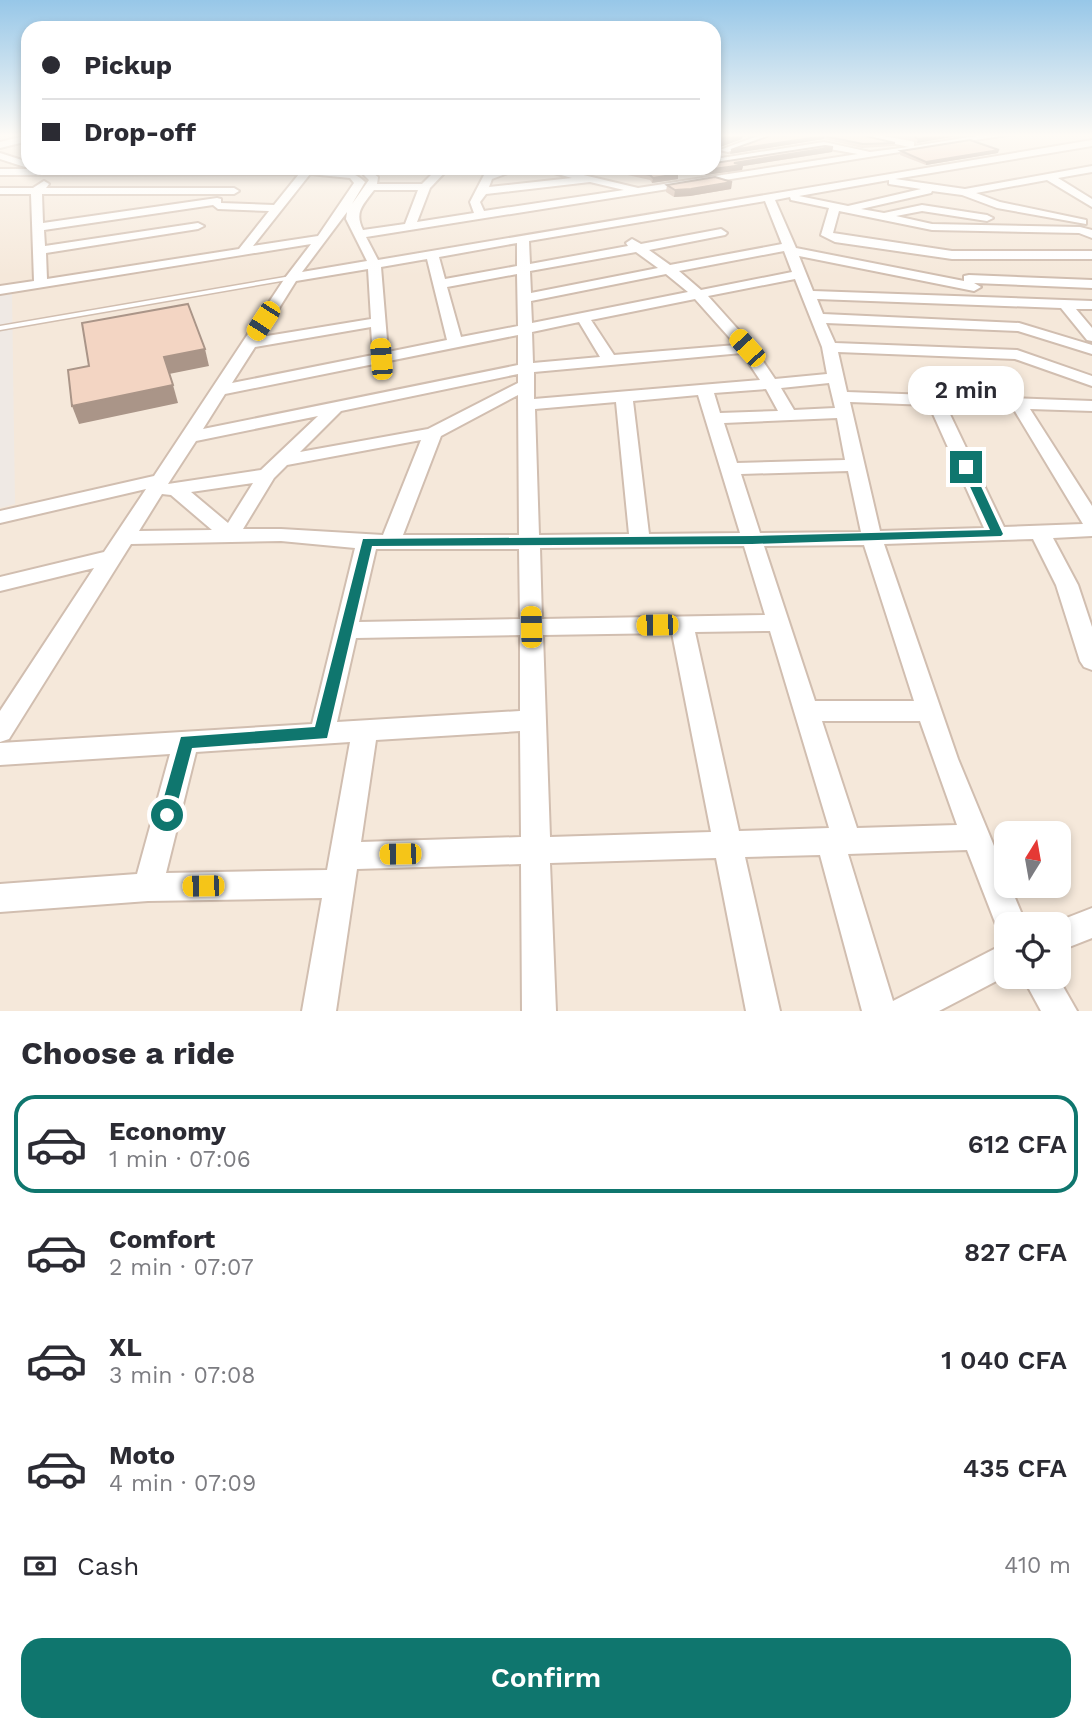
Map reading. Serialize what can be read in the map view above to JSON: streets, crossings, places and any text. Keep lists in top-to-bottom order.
{
  "north": "top",
  "page": {
    "banner": ["Pickup", "Drop-off"],
    "bubble": "2 min",
    "heading": "Choose a ride",
    "list": [
      {
        "name": "Economy",
        "note": "1 min · 07:06",
        "value": "612 CFA"
      },
      {
        "name": "Comfort",
        "note": "2 min · 07:07",
        "value": "827 CFA"
      },
      {
        "name": "XL",
        "note": "3 min · 07:08",
        "value": "1 040 CFA"
      },
      {
        "name": "Moto",
        "note": "4 min · 07:09",
        "value": "435 CFA"
      }
    ],
    "pay": ["Cash", "410 m"],
    "buttons": "Confirm"
  }
}
